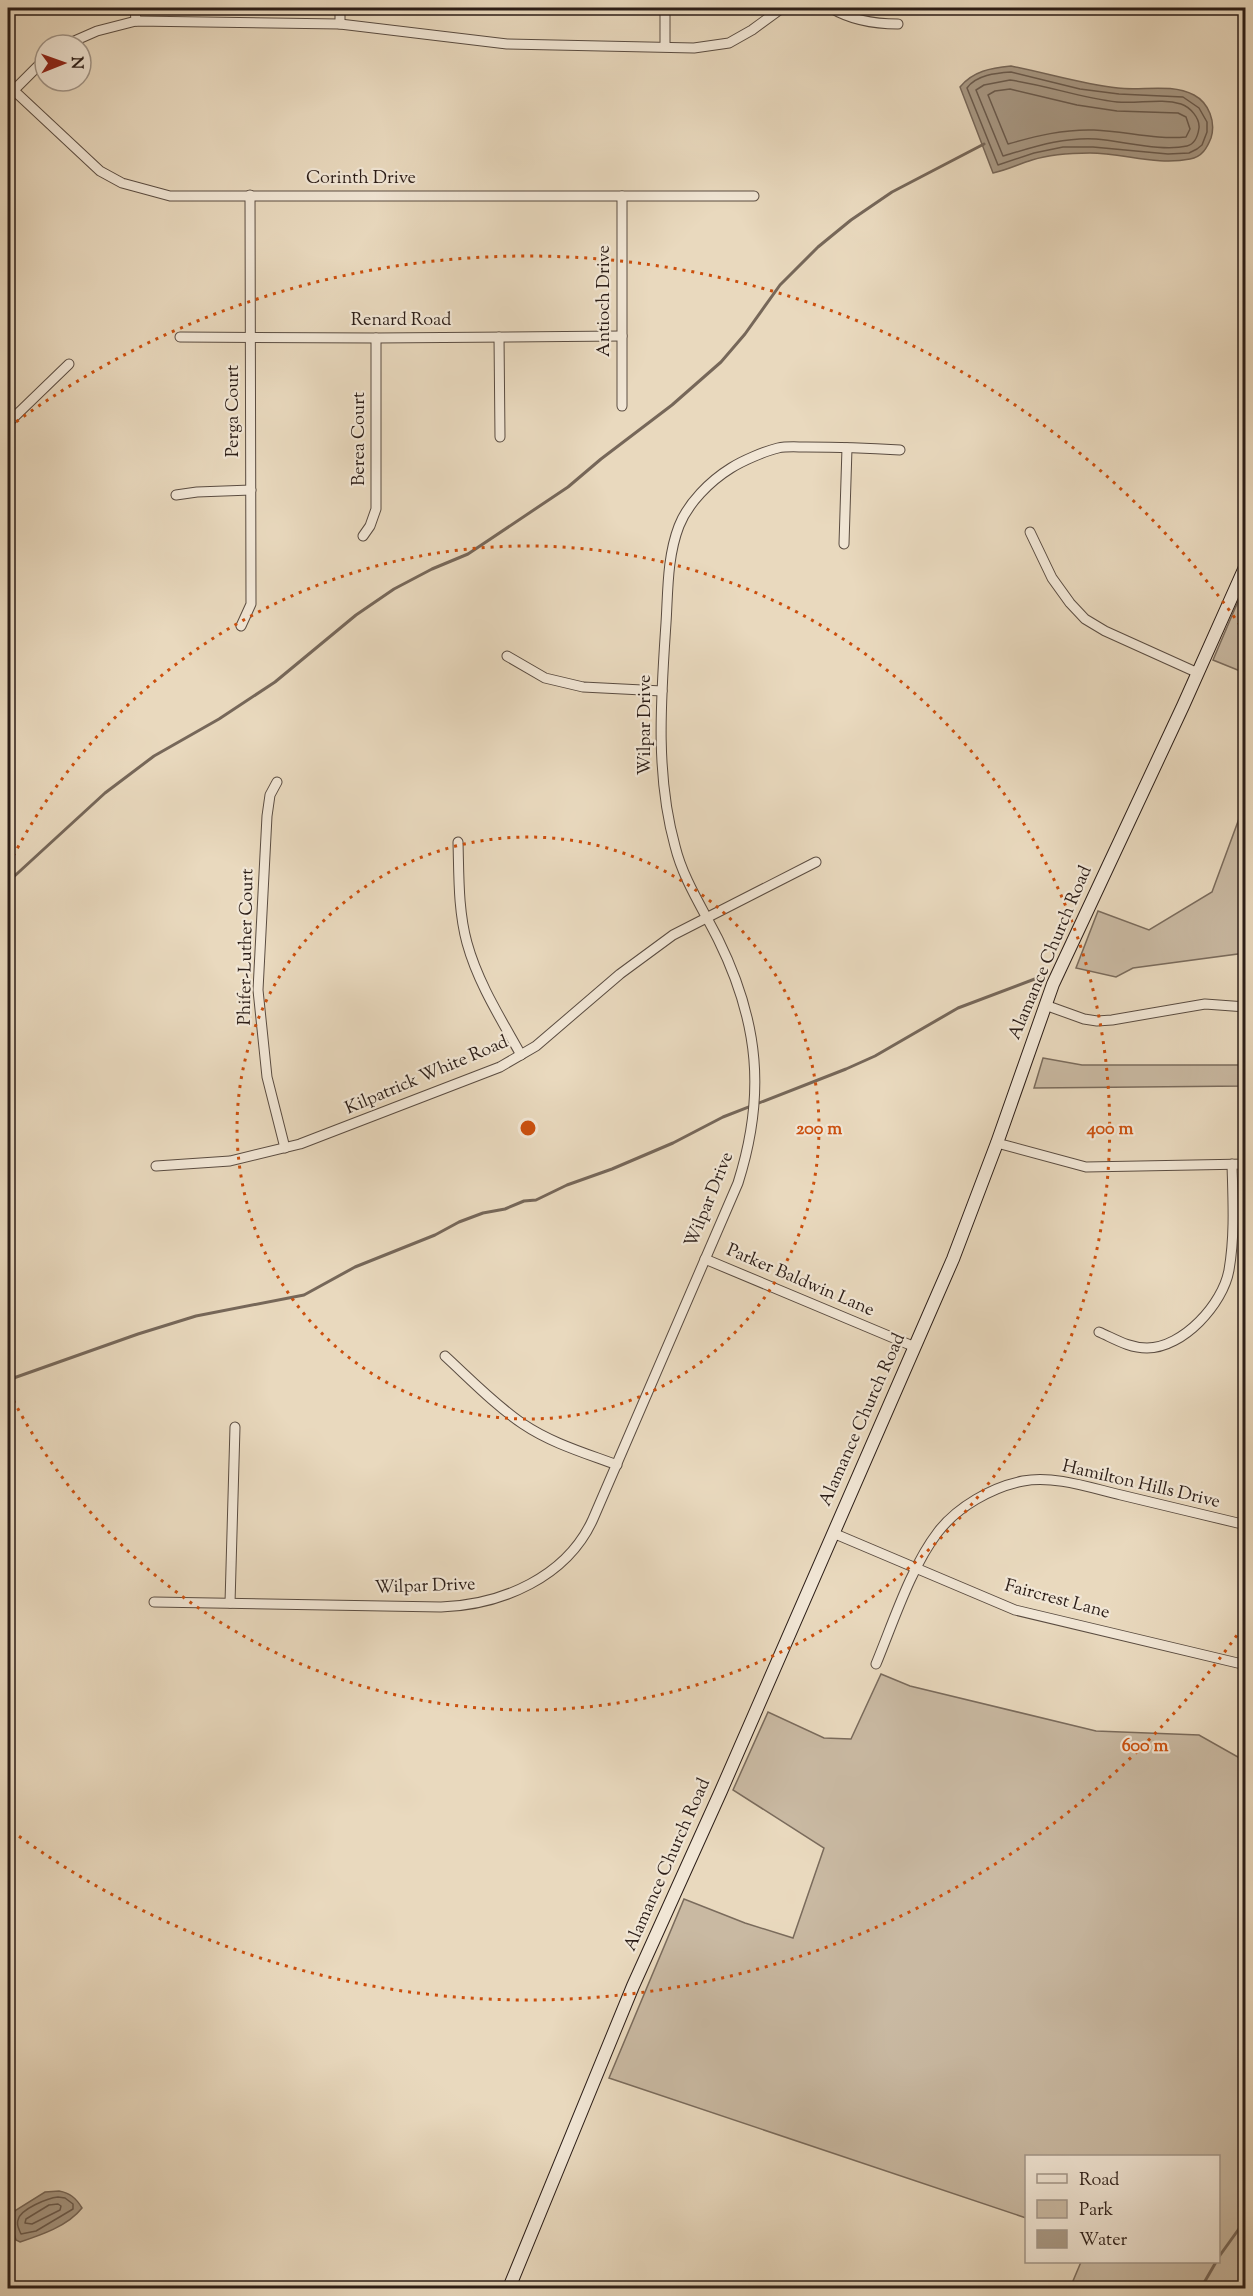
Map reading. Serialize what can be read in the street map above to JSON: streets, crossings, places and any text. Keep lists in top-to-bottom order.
{
  "streets": {
    "main road": ["Alamance Church Road"],
    "street": [
      "Corinth Drive",
      "Antioch Drive",
      "Renard Road",
      "Perga Court",
      "Berea Court",
      "Wilpar Drive",
      "Phifer-Luther Court",
      "Kilpatrick White Road",
      "Parker Baldwin Lane",
      "Hamilton Hills Drive",
      "Faircrest Lane"
    ]
  },
  "crossings": [
    ["Corinth Drive", "Antioch Drive"],
    ["Corinth Drive", "Perga Court"],
    ["Antioch Drive", "Renard Road"],
    ["Renard Road", "Perga Court"],
    ["Renard Road", "Berea Court"],
    ["Wilpar Drive", "Kilpatrick White Road"],
    ["Wilpar Drive", "Parker Baldwin Lane"],
    ["Phifer-Luther Court", "Kilpatrick White Road"],
    ["Alamance Church Road", "Parker Baldwin Lane"],
    ["Alamance Church Road", "Faircrest Lane"],
    ["Hamilton Hills Drive", "Faircrest Lane"]
  ],
  "legend": ["Road", "Park", "Water"],
  "north": "right",
  "rings": ["200 m", "400 m", "600 m"]
}
